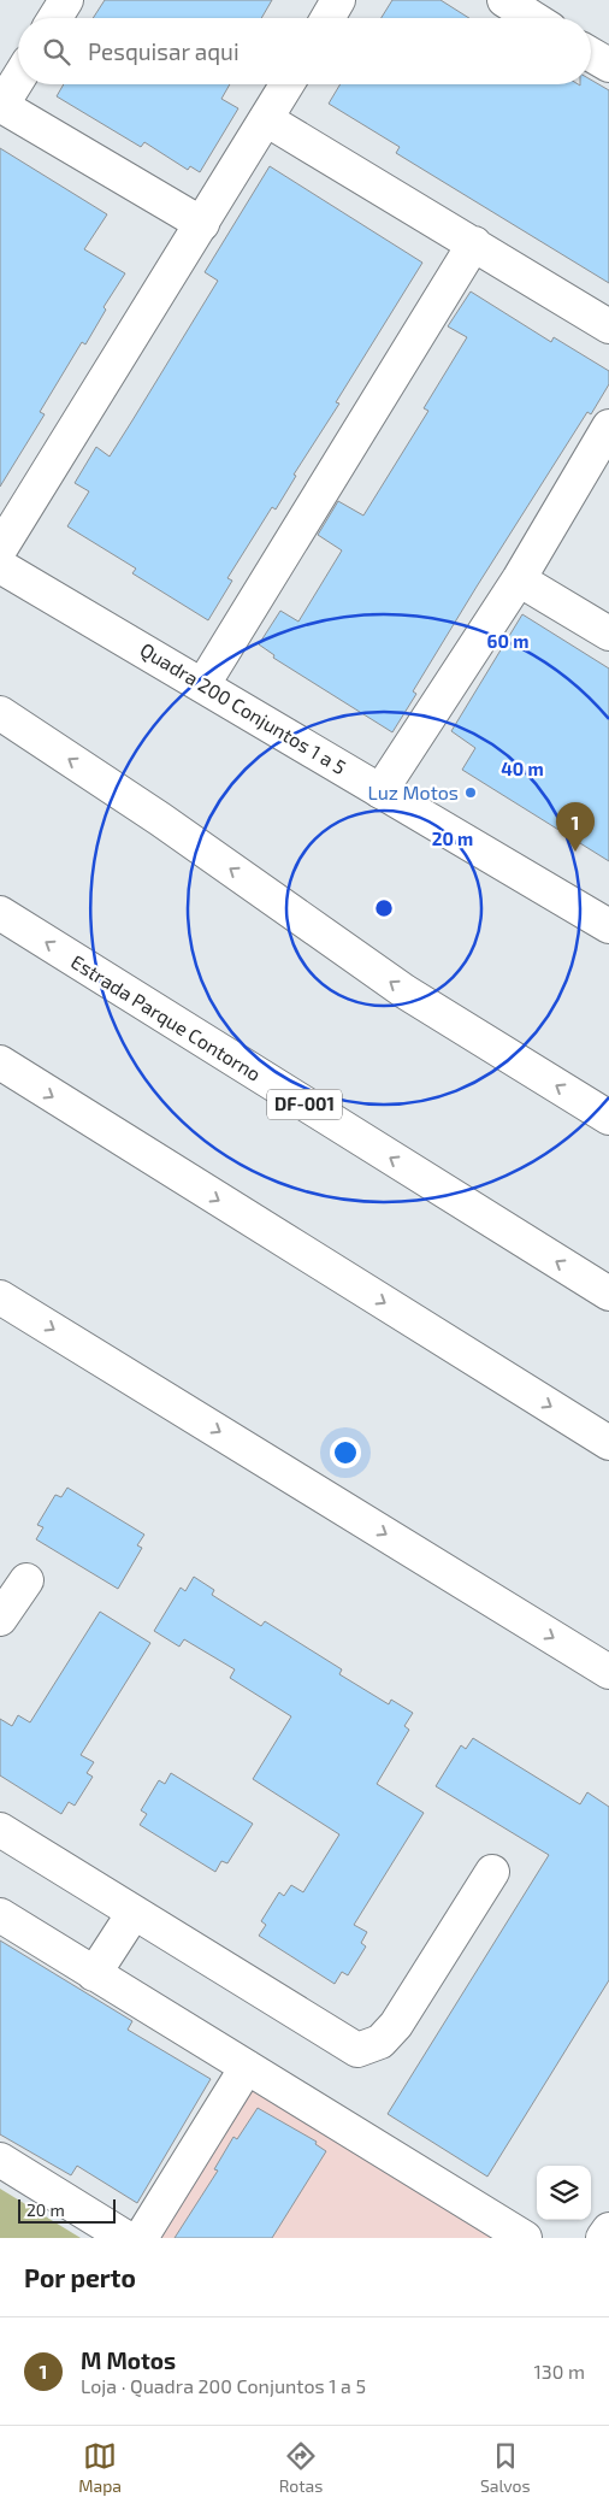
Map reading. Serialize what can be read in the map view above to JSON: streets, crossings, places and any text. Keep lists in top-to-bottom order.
{
  "streets": {
    "main road": ["Quadra 200 Conjuntos 1 a 5", "Estrada Parque Contorno", "DF-001"]
  },
  "places": ["Luz Motos"],
  "scale_bar": "20 m",
  "page": {
    "search": "Pesquisar aqui",
    "pins": "1",
    "scale": "20 m",
    "heading": "Por perto",
    "list": [
      {
        "mark": "1",
        "name": "M Motos",
        "note": "Loja · Quadra 200 Conjuntos 1 a 5",
        "value": "130 m"
      }
    ],
    "nav": ["Mapa", "Rotas", "Salvos"]
  },
  "rings": ["60 m", "40 m", "20 m"]
}
